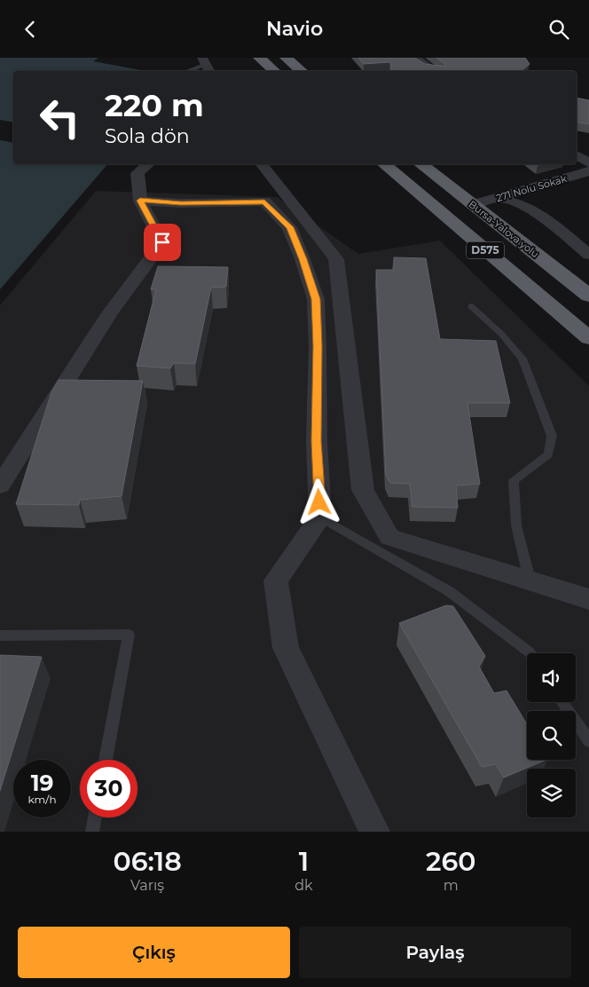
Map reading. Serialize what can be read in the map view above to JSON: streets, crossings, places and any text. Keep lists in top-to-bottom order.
{
  "streets": {
    "highway": ["Bursa-Yalova yolu", "D575"],
    "street": ["271 Nolu Sokak"]
  },
  "crossings": [
    ["271 Nolu Sokak", "Bursa-Yalova yolu"]
  ],
  "page": {
    "header": "Navio",
    "turn": ["220 m", "Sola dön"],
    "speed": "19 km/h",
    "limit": "30",
    "eta": [
      "06:18",
      "Varış",
      "1",
      "dk",
      "260",
      "m"
    ],
    "buttons": ["Çıkış", "Paylaş"]
  }
}
